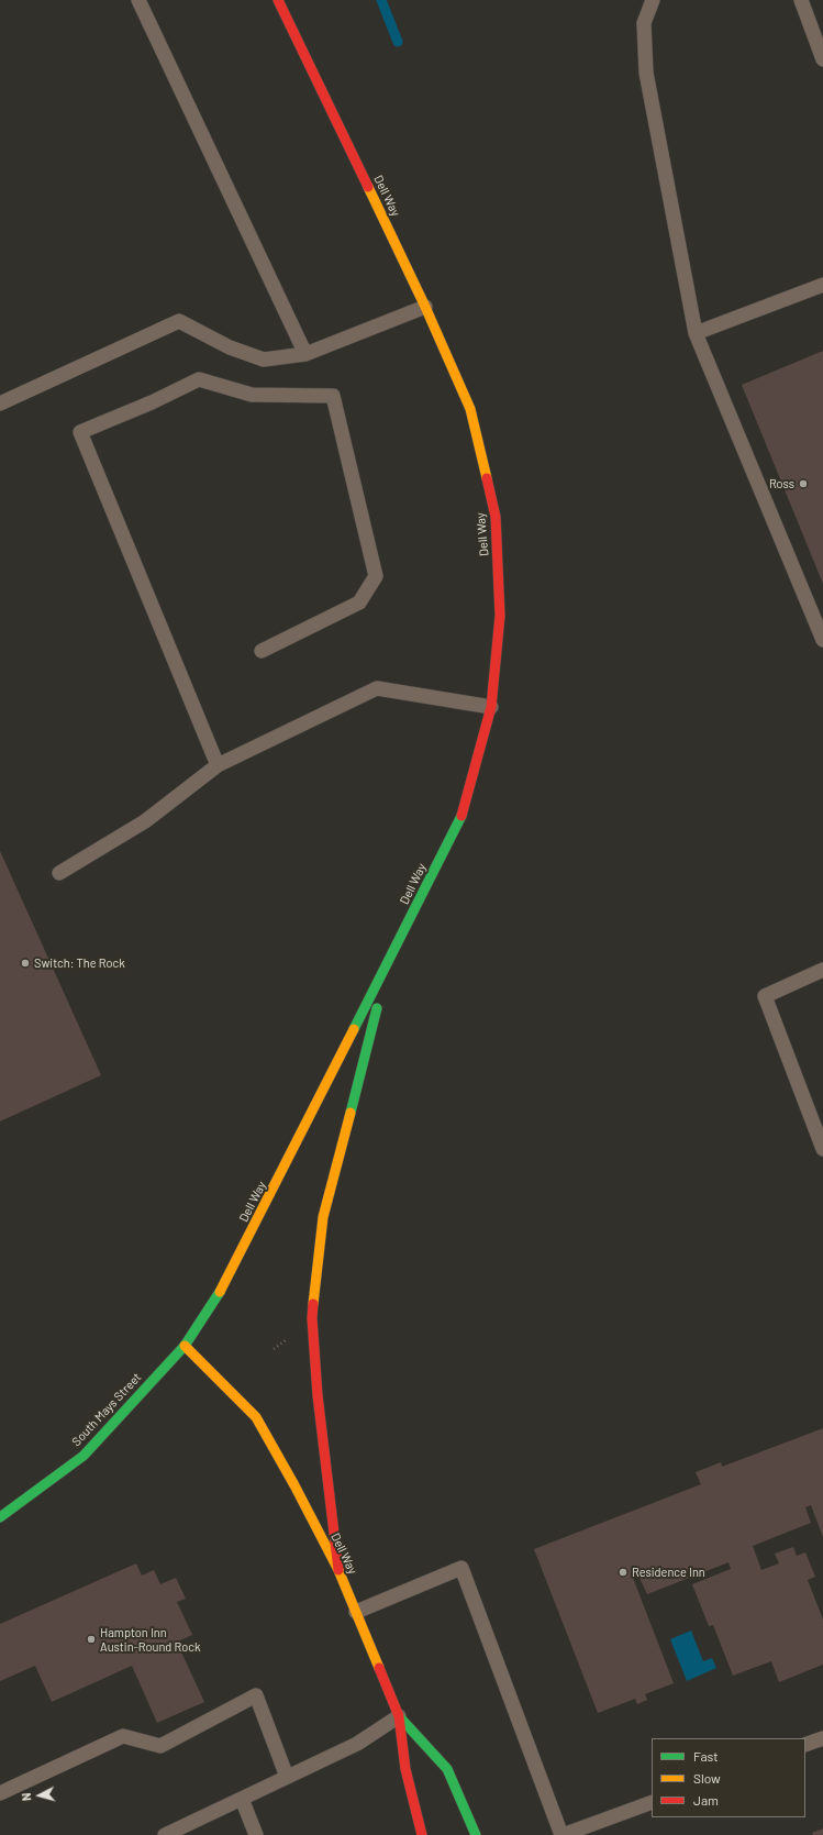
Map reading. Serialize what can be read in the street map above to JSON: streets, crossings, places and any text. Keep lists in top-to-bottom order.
{
  "streets": {
    "street": ["Dell Way", "South Mays Street"]
  },
  "crossings": [
    ["Dell Way", "South Mays Street"]
  ],
  "places": [
    "Ross",
    "Switch: The Rock",
    "Residence Inn",
    "Hampton Inn Austin-Round Rock"
  ],
  "legend": ["Fast", "Slow", "Jam"],
  "north": "left"
}
